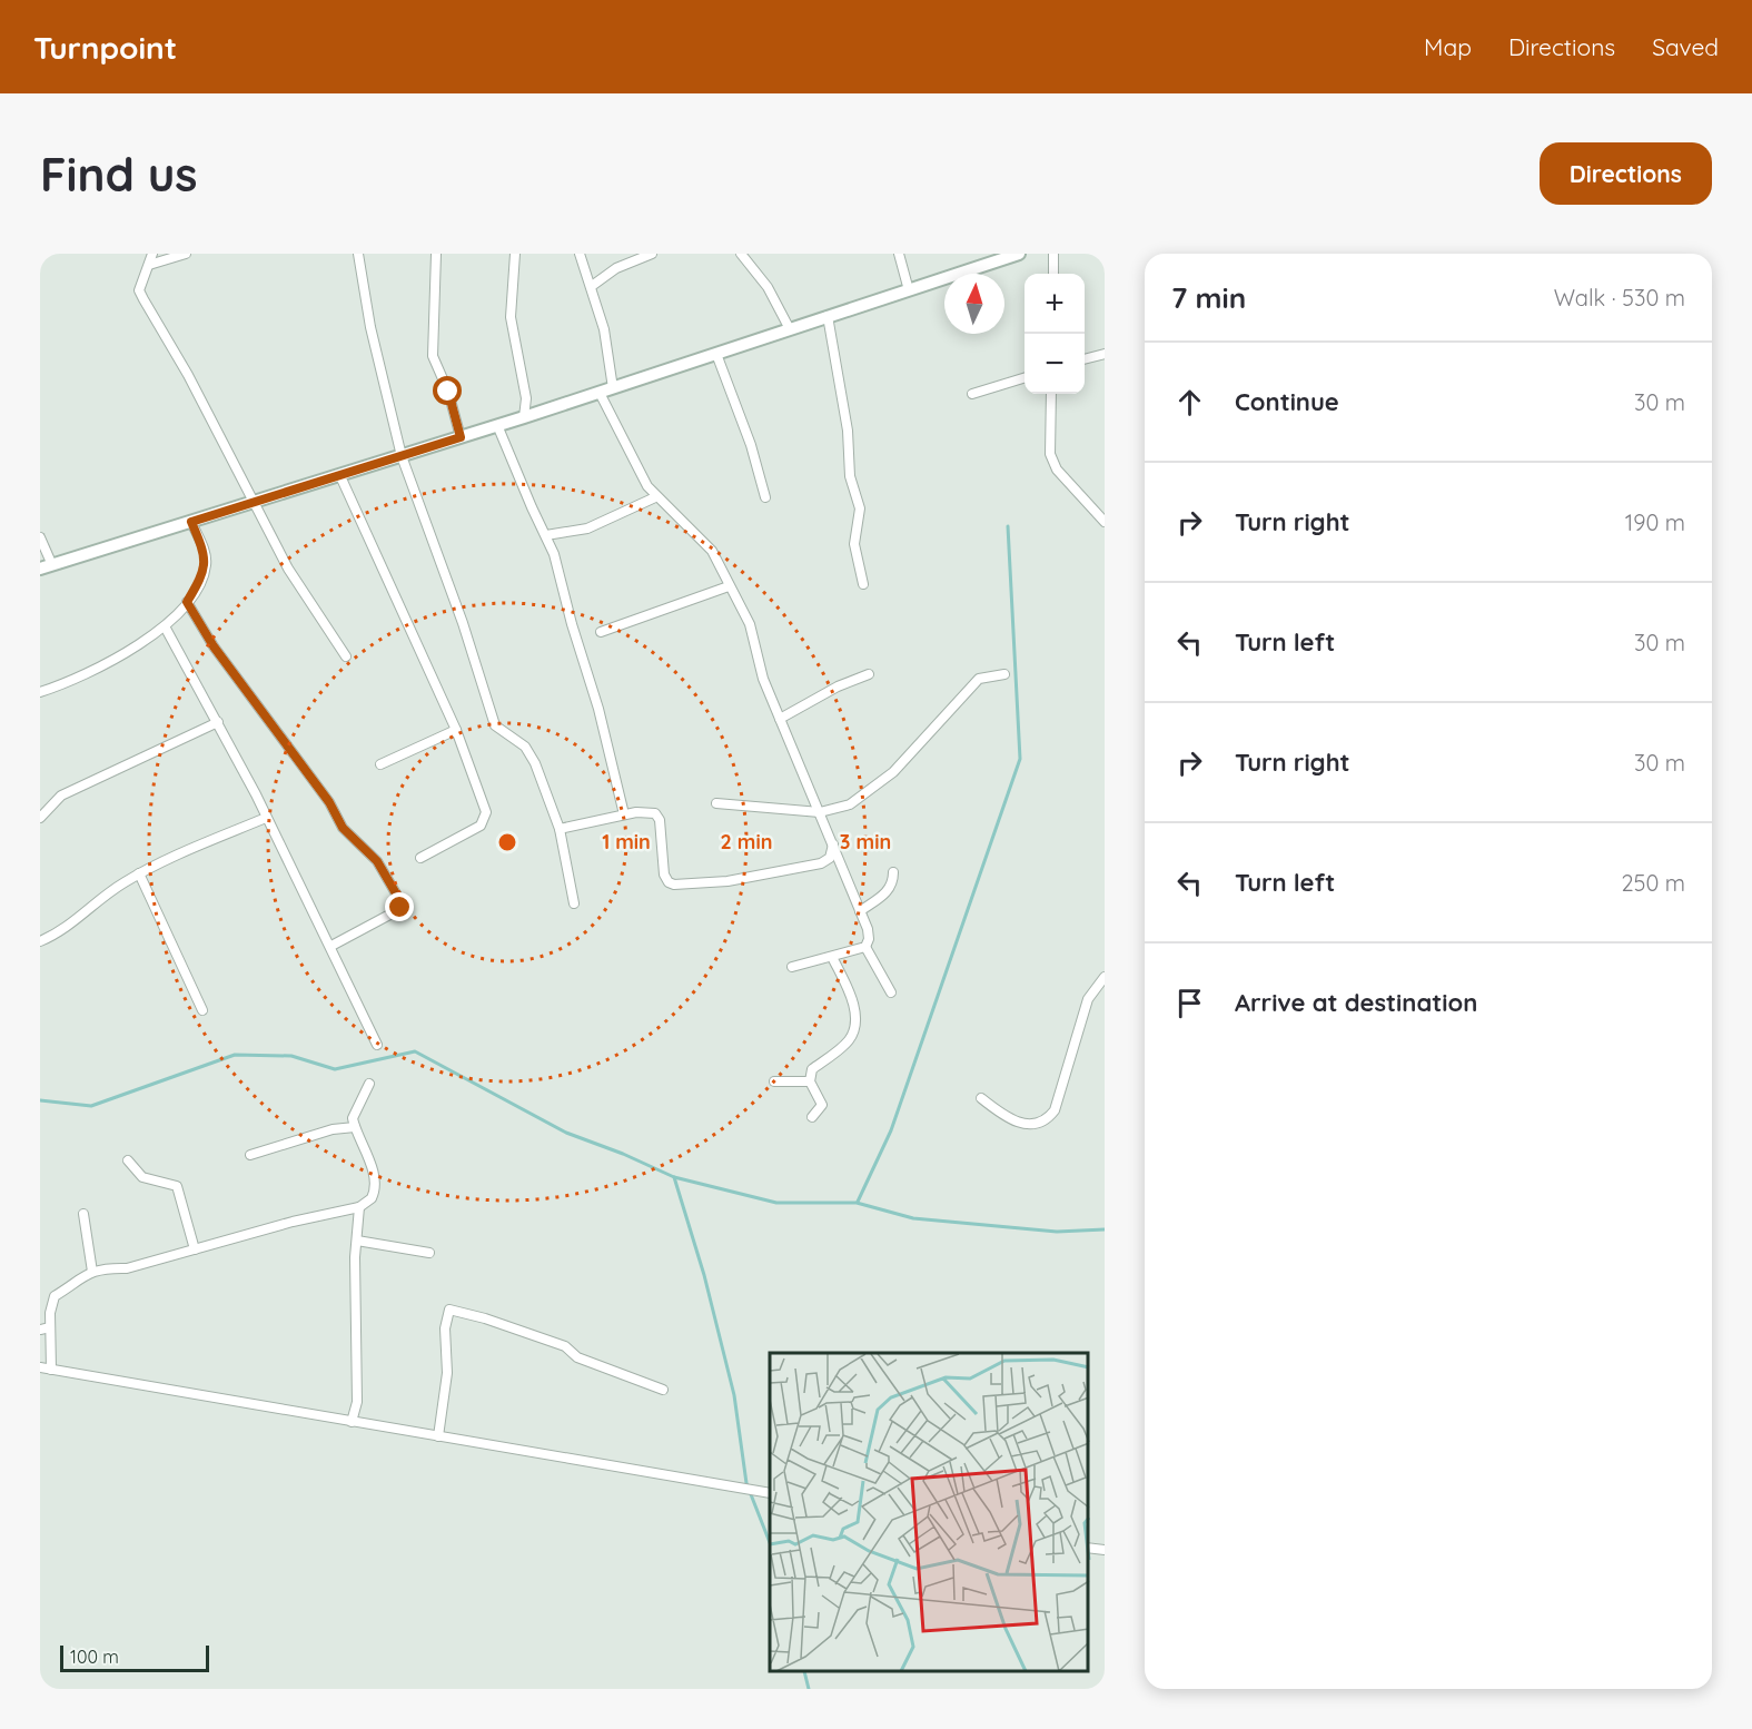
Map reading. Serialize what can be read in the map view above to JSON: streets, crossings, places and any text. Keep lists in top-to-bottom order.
{
  "scale_bar": "100 m",
  "north": "top",
  "page": {
    "header": "Turnpoint",
    "nav": ["Map", "Directions", "Saved"],
    "buttons": "Directions",
    "title": "Find us",
    "heading": ["7 min", "Walk · 530 m"],
    "map_buttons": ["+", "−"],
    "list": [
      ["Continue", "30 m"],
      ["Turn right", "190 m"],
      ["Turn left", "30 m"],
      ["Turn right", "30 m"],
      ["Turn left", "250 m"],
      "Arrive at destination"
    ],
    "scale": "100 m"
  },
  "rings": ["1 min", "2 min", "3 min"]
}
